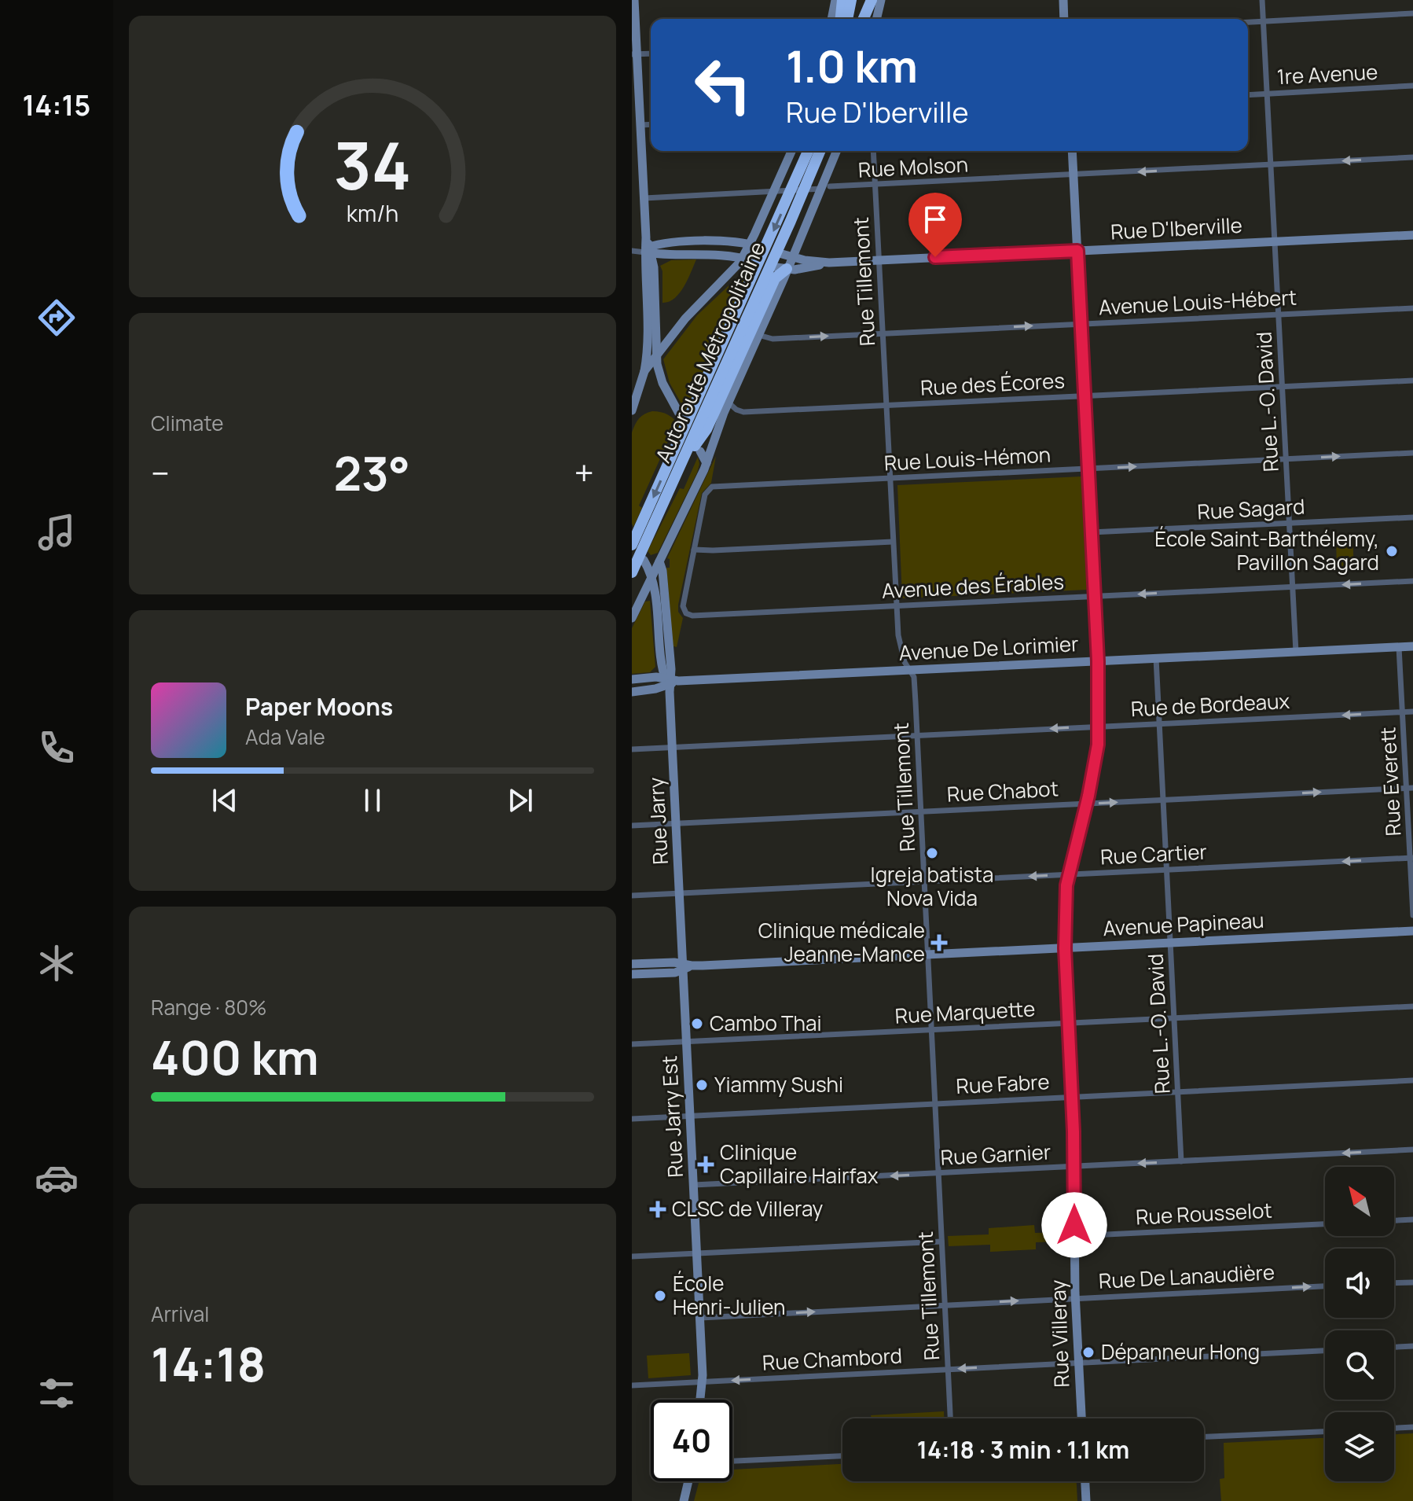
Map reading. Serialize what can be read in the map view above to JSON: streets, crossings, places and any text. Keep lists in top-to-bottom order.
{
  "streets": {
    "highway": ["Autoroute Métropolitaine"],
    "main road": [
      "Rue D'Iberville",
      "Avenue De Lorimier",
      "Rue Jarry",
      "Avenue Papineau",
      "Rue Jarry Est",
      "Rue Villeray"
    ],
    "street": [
      "1re Avenue",
      "Rue Molson",
      "Rue Tillemont",
      "Avenue Louis-Hébert",
      "Rue des Écores",
      "Rue L.-O. David",
      "Rue Louis-Hémon",
      "Rue Sagard",
      "Avenue des Érables",
      "Rue de Bordeaux",
      "Rue Everett",
      "Rue Chabot",
      "Rue Cartier",
      "Rue Marquette",
      "Rue Fabre",
      "Rue Garnier",
      "Rue Rousselot",
      "Rue De Lanaudière",
      "Rue Chambord"
    ]
  },
  "crossings": [
    ["1re Avenue", "Rue L.-O. David"],
    ["Rue Molson", "Rue Tillemont"],
    ["Rue Molson", "Rue L.-O. David"],
    ["Rue Molson", "Rue Villeray"],
    ["Rue D'Iberville", "Rue Tillemont"],
    ["Rue D'Iberville", "Rue L.-O. David"],
    ["Rue D'Iberville", "Rue Villeray"],
    ["Rue Tillemont", "Avenue Louis-Hébert"],
    ["Rue Tillemont", "Rue des Écores"],
    ["Rue Tillemont", "Rue Louis-Hémon"],
    ["Rue Tillemont", "Avenue des Érables"],
    ["Rue Tillemont", "Avenue De Lorimier"],
    ["Rue Tillemont", "Rue de Bordeaux"],
    ["Rue Tillemont", "Rue Chabot"],
    ["Rue Tillemont", "Rue Cartier"],
    ["Rue Tillemont", "Avenue Papineau"],
    ["Rue Tillemont", "Rue Marquette"],
    ["Rue Tillemont", "Rue Fabre"],
    ["Rue Tillemont", "Rue Garnier"],
    ["Rue Tillemont", "Rue De Lanaudière"],
    ["Rue Tillemont", "Rue Chambord"],
    ["Avenue Louis-Hébert", "Rue L.-O. David"],
    ["Avenue Louis-Hébert", "Rue Villeray"],
    ["Rue des Écores", "Rue L.-O. David"],
    ["Rue des Écores", "Rue Villeray"],
    ["Rue L.-O. David", "Rue Louis-Hémon"],
    ["Rue L.-O. David", "Rue Sagard"],
    ["Rue L.-O. David", "Avenue des Érables"],
    ["Rue L.-O. David", "Avenue De Lorimier"],
    ["Rue L.-O. David", "Rue de Bordeaux"],
    ["Rue L.-O. David", "Rue Chabot"],
    ["Rue L.-O. David", "Rue Cartier"],
    ["Rue L.-O. David", "Avenue Papineau"],
    ["Rue L.-O. David", "Rue Marquette"],
    ["Rue L.-O. David", "Rue Fabre"],
    ["Rue L.-O. David", "Rue Garnier"],
    ["Rue Louis-Hémon", "Avenue des Érables"],
    ["Rue Louis-Hémon", "Rue Villeray"],
    ["Rue Sagard", "Rue Villeray"],
    ["Avenue des Érables", "Rue Villeray"],
    ["Avenue De Lorimier", "Rue Everett"],
    ["Avenue De Lorimier", "Rue Villeray"],
    ["Rue de Bordeaux", "Rue Everett"],
    ["Rue de Bordeaux", "Rue Jarry"],
    ["Rue de Bordeaux", "Rue Villeray"],
    ["Rue Everett", "Rue Chabot"],
    ["Rue Everett", "Rue Cartier"],
    ["Rue Chabot", "Rue Jarry"],
    ["Rue Chabot", "Rue Villeray"],
    ["Rue Jarry", "Rue Cartier"],
    ["Rue Jarry", "Rue Jarry Est"],
    ["Rue Cartier", "Rue Jarry Est"],
    ["Rue Cartier", "Rue Villeray"],
    ["Avenue Papineau", "Rue Jarry Est"],
    ["Avenue Papineau", "Rue Villeray"],
    ["Rue Marquette", "Rue Jarry Est"],
    ["Rue Marquette", "Rue Villeray"],
    ["Rue Fabre", "Rue Jarry Est"],
    ["Rue Fabre", "Rue Villeray"],
    ["Rue Jarry Est", "Rue Garnier"],
    ["Rue Jarry Est", "Rue De Lanaudière"],
    ["Rue Jarry Est", "Rue Chambord"],
    ["Rue Garnier", "Rue Villeray"],
    ["Rue Rousselot", "Rue Villeray"],
    ["Rue De Lanaudière", "Rue Villeray"],
    ["Rue Villeray", "Rue Chambord"]
  ],
  "one_way": [
    "Rue Molson",
    "Avenue Louis-Hébert",
    "Rue Louis-Hémon",
    "Avenue des Érables",
    "Rue de Bordeaux",
    "Rue Chabot",
    "Rue Cartier",
    "Rue Garnier",
    "Rue De Lanaudière",
    "Rue Chambord"
  ],
  "places": {
    "other": [
      "École Saint-Barthélemy, Pavillon Sagard",
      "Igreja batista Nova Vida",
      "Cambo Thai",
      "Yiammy Sushi",
      "École Henri-Julien",
      "Dépanneur Hong"
    ],
    "health": ["Clinique médicale Jeanne-Mance", "Clinique Capillaire Hairfax", "CLSC de Villeray"]
  },
  "north": "top left",
  "page": {
    "tabs": "14:15",
    "turn": ["1.0 km", "Rue D'Iberville"],
    "tile": [
      "Climate",
      ["Range · 80%", "400 km"],
      ["Arrival", "14:18"]
    ],
    "heat": ["−", "23°", "+"],
    "song": ["Paper Moons", "Ada Vale"],
    "limit": "40",
    "trip": "14:18 · 3 min · 1.1 km",
    "gauge": ["34", "km/h"]
  }
}
